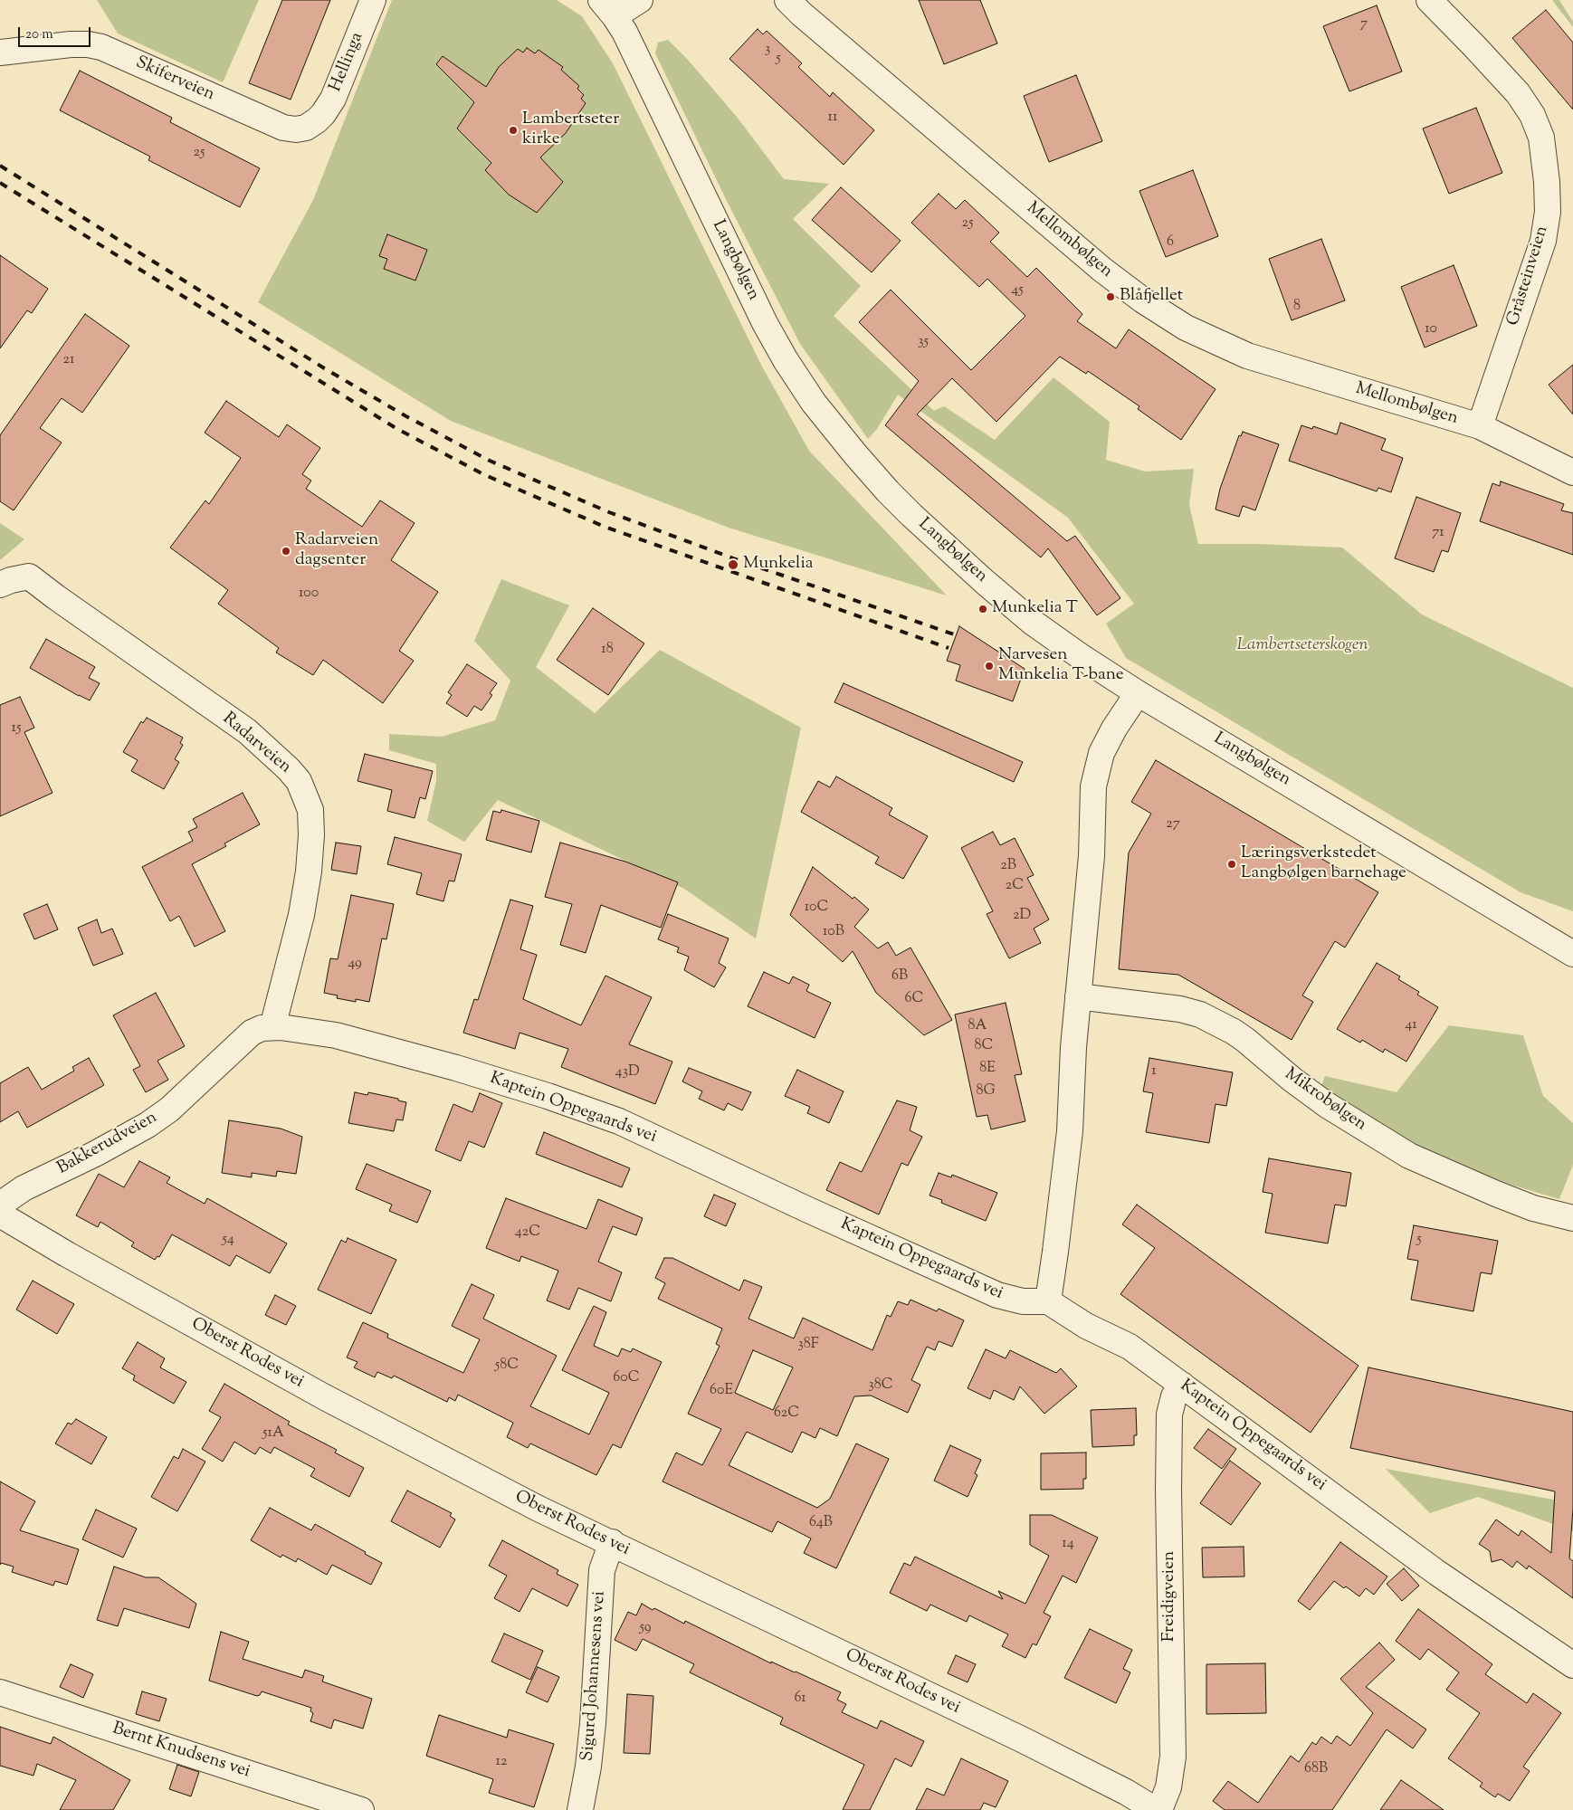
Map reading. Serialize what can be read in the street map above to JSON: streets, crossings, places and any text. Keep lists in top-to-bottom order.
{
  "streets": {
    "street": [
      "Hellinga",
      "Skiferveien",
      "Mellombølgen",
      "Langbølgen",
      "Gråsteinveien",
      "Radarveien",
      "Mikrobølgen",
      "Kaptein Oppegaards vei",
      "Bakkerudveien",
      "Oberst Rodes vei",
      "Freidigveien",
      "Sigurd Johannesens vei",
      "Bernt Knudsens vei"
    ]
  },
  "crossings": [
    ["Hellinga", "Skiferveien"],
    ["Mellombølgen", "Gråsteinveien"],
    ["Radarveien", "Kaptein Oppegaards vei"],
    ["Radarveien", "Bakkerudveien"],
    ["Kaptein Oppegaards vei", "Bakkerudveien"],
    ["Kaptein Oppegaards vei", "Freidigveien"],
    ["Oberst Rodes vei", "Sigurd Johannesens vei"]
  ],
  "parks": ["Lambertseterskogen"],
  "places": [
    "Lambertseter kirke",
    "Blåfjellet",
    "Radarveien dagsenter",
    "Munkelia",
    "Munkelia T",
    "Narvesen Munkelia T-bane",
    "Læringsverkstedet Langbølgen barnehage"
  ],
  "house_numbers": [
    "7",
    "3",
    "5",
    "11",
    "25",
    "25",
    "6",
    "45",
    "8",
    "10",
    "35",
    "21",
    "71",
    "100",
    "18",
    "15",
    "27",
    "2B",
    "2C",
    "10C",
    "2D",
    "10B",
    "49",
    "6B",
    "6C",
    "41",
    "8A",
    "8C",
    "8E",
    "1",
    "43D",
    "8G",
    "42C",
    "54",
    "5",
    "38F",
    "58C",
    "60C",
    "38C",
    "60E",
    "62C",
    "51A",
    "64B",
    "14",
    "59",
    "61",
    "12",
    "68B"
  ],
  "scale_bar": "20 m"
}
